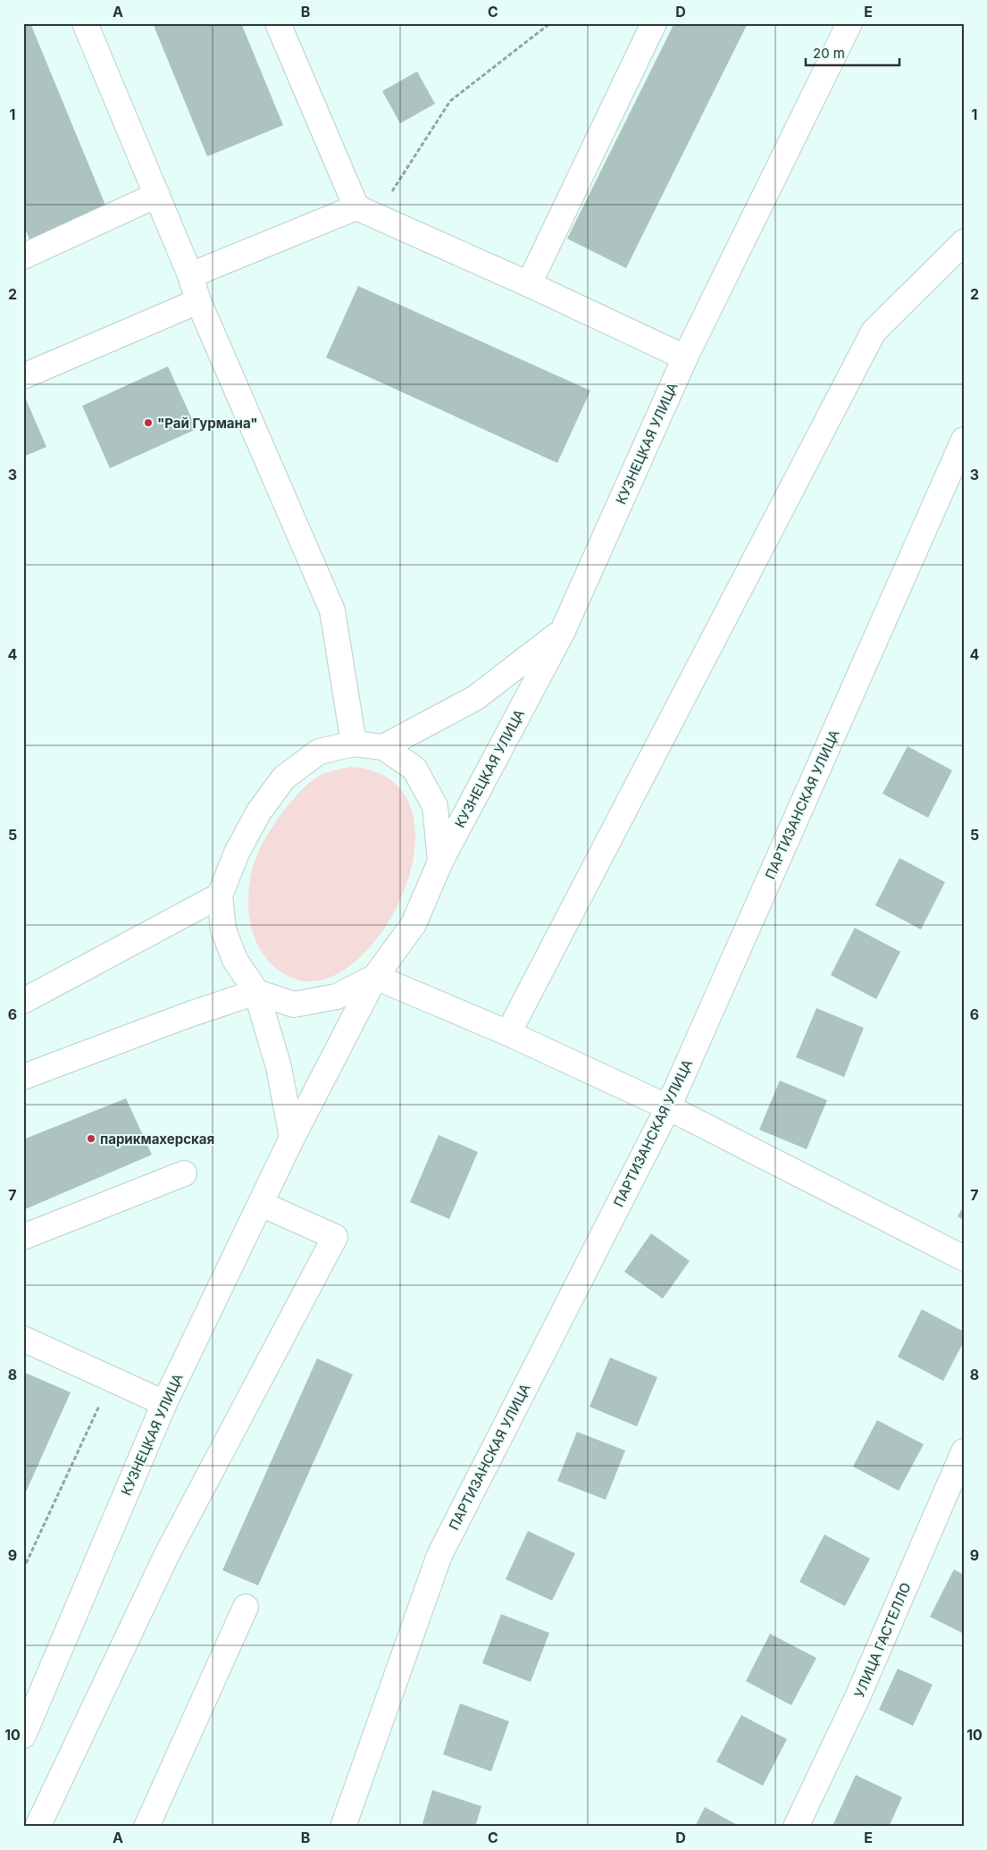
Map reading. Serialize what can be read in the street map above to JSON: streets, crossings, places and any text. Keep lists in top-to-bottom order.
{
  "streets": {
    "street": ["КУЗНЕЦКАЯ УЛИЦА", "ПАРТИЗАНСКАЯ УЛИЦА", "УЛИЦА ГАСТЕЛЛО"]
  },
  "places": ["\"Рай Гурмана\"", "парикмахерская"],
  "scale_bar": "20 m",
  "grid": {
    "columns": [
      "A",
      "B",
      "C",
      "D",
      "E"
    ],
    "rows": [
      "1",
      "2",
      "3",
      "4",
      "5",
      "6",
      "7",
      "8",
      "9",
      "10"
    ]
  }
}
